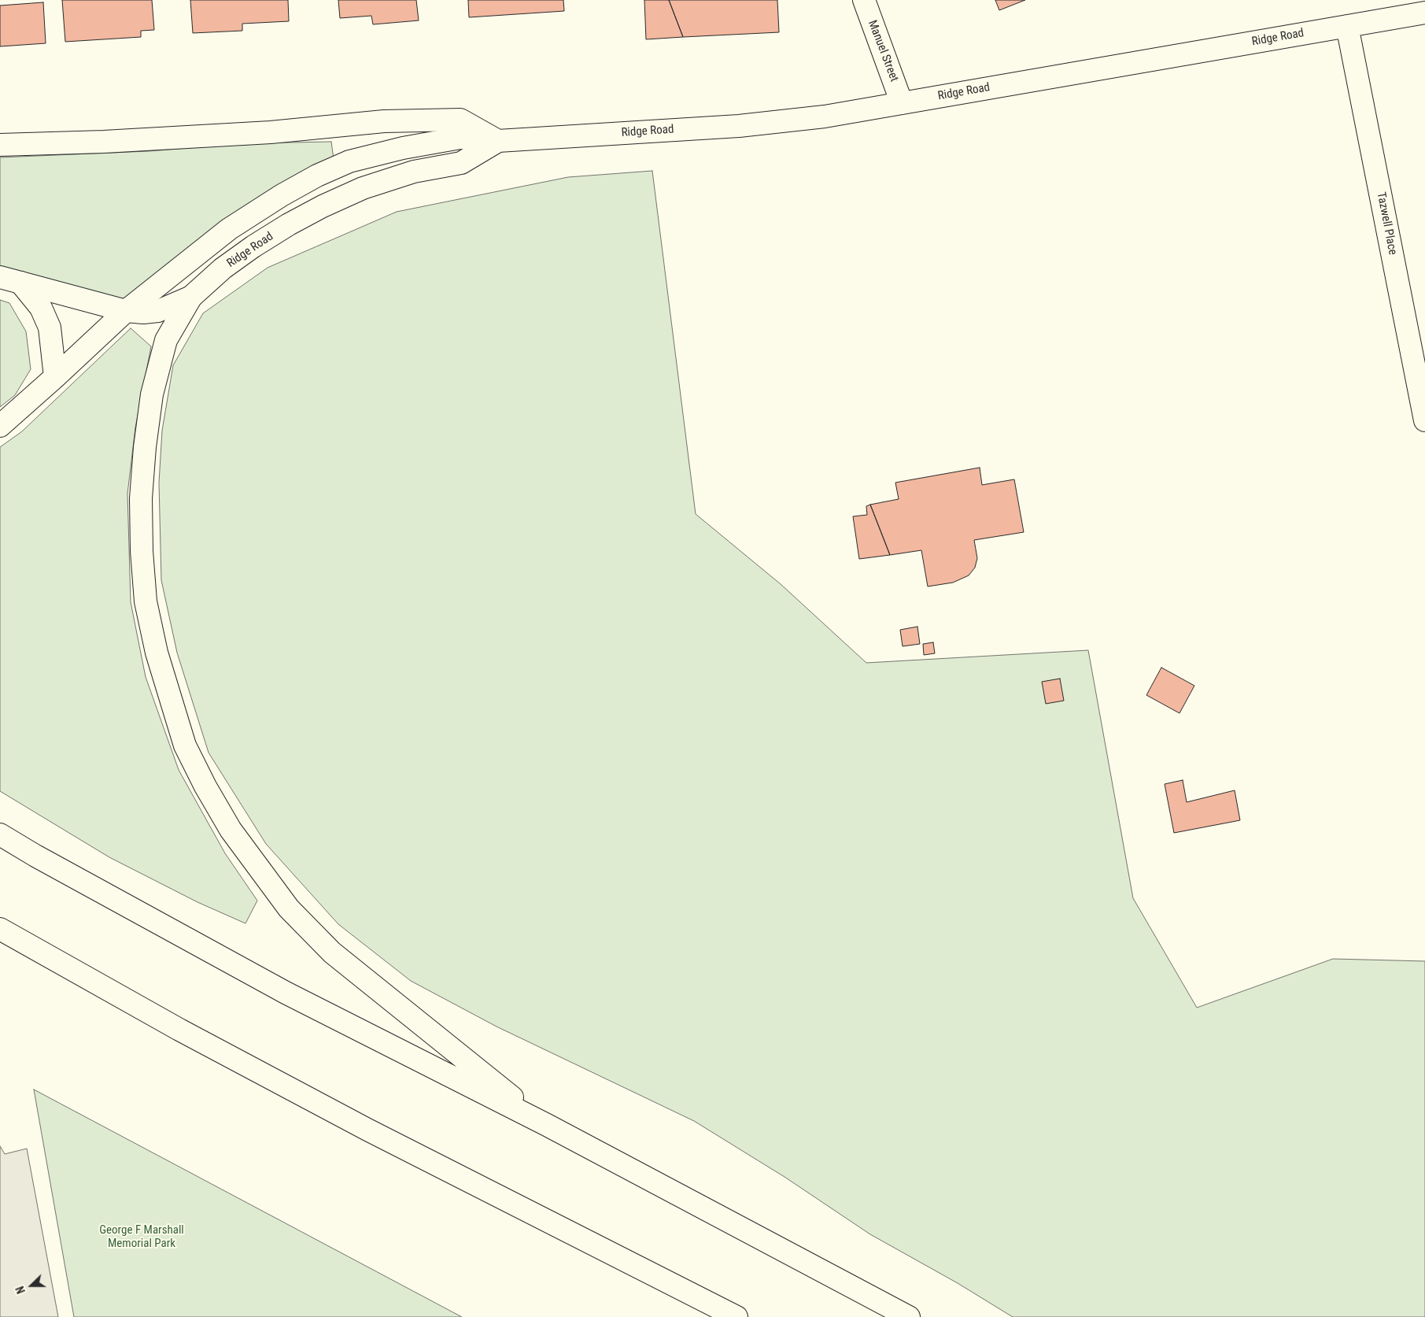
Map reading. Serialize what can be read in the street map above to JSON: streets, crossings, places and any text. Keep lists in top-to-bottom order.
{
  "streets": {
    "main road": ["Ridge Road", "Manuel Street", "Tazwell Place"]
  },
  "crossings": [
    ["Ridge Road", "Manuel Street"],
    ["Ridge Road", "Tazwell Place"]
  ],
  "parks": ["George F Marshall Memorial Park"],
  "north": "left"
}
